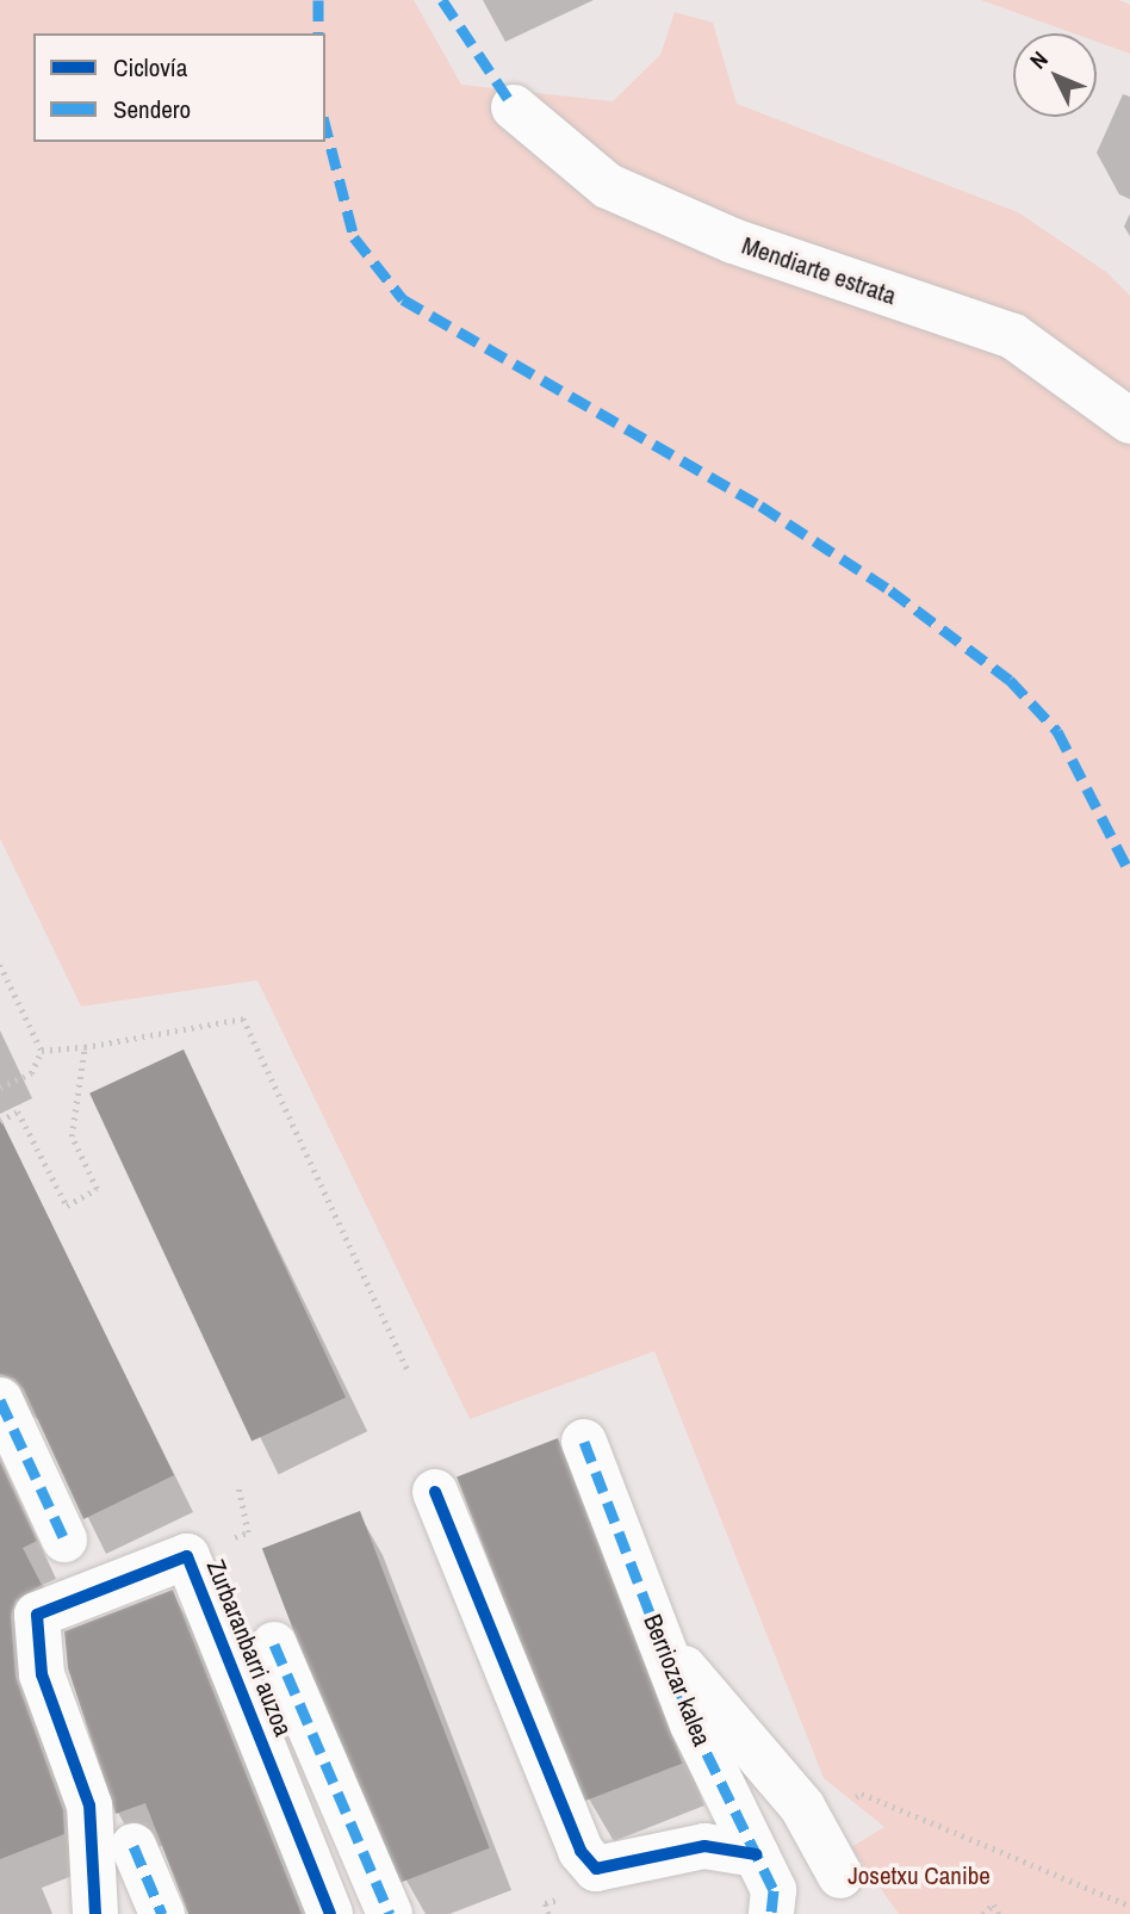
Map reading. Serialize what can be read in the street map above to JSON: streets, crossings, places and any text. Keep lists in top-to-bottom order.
{
  "streets": {
    "street": ["Mendiarte estrata", "Zurbaranbarri auzoa", "Berriozar kalea"]
  },
  "parks": ["Josetxu Canibe"],
  "legend": ["Ciclovía", "Sendero"],
  "north": "top left"
}
